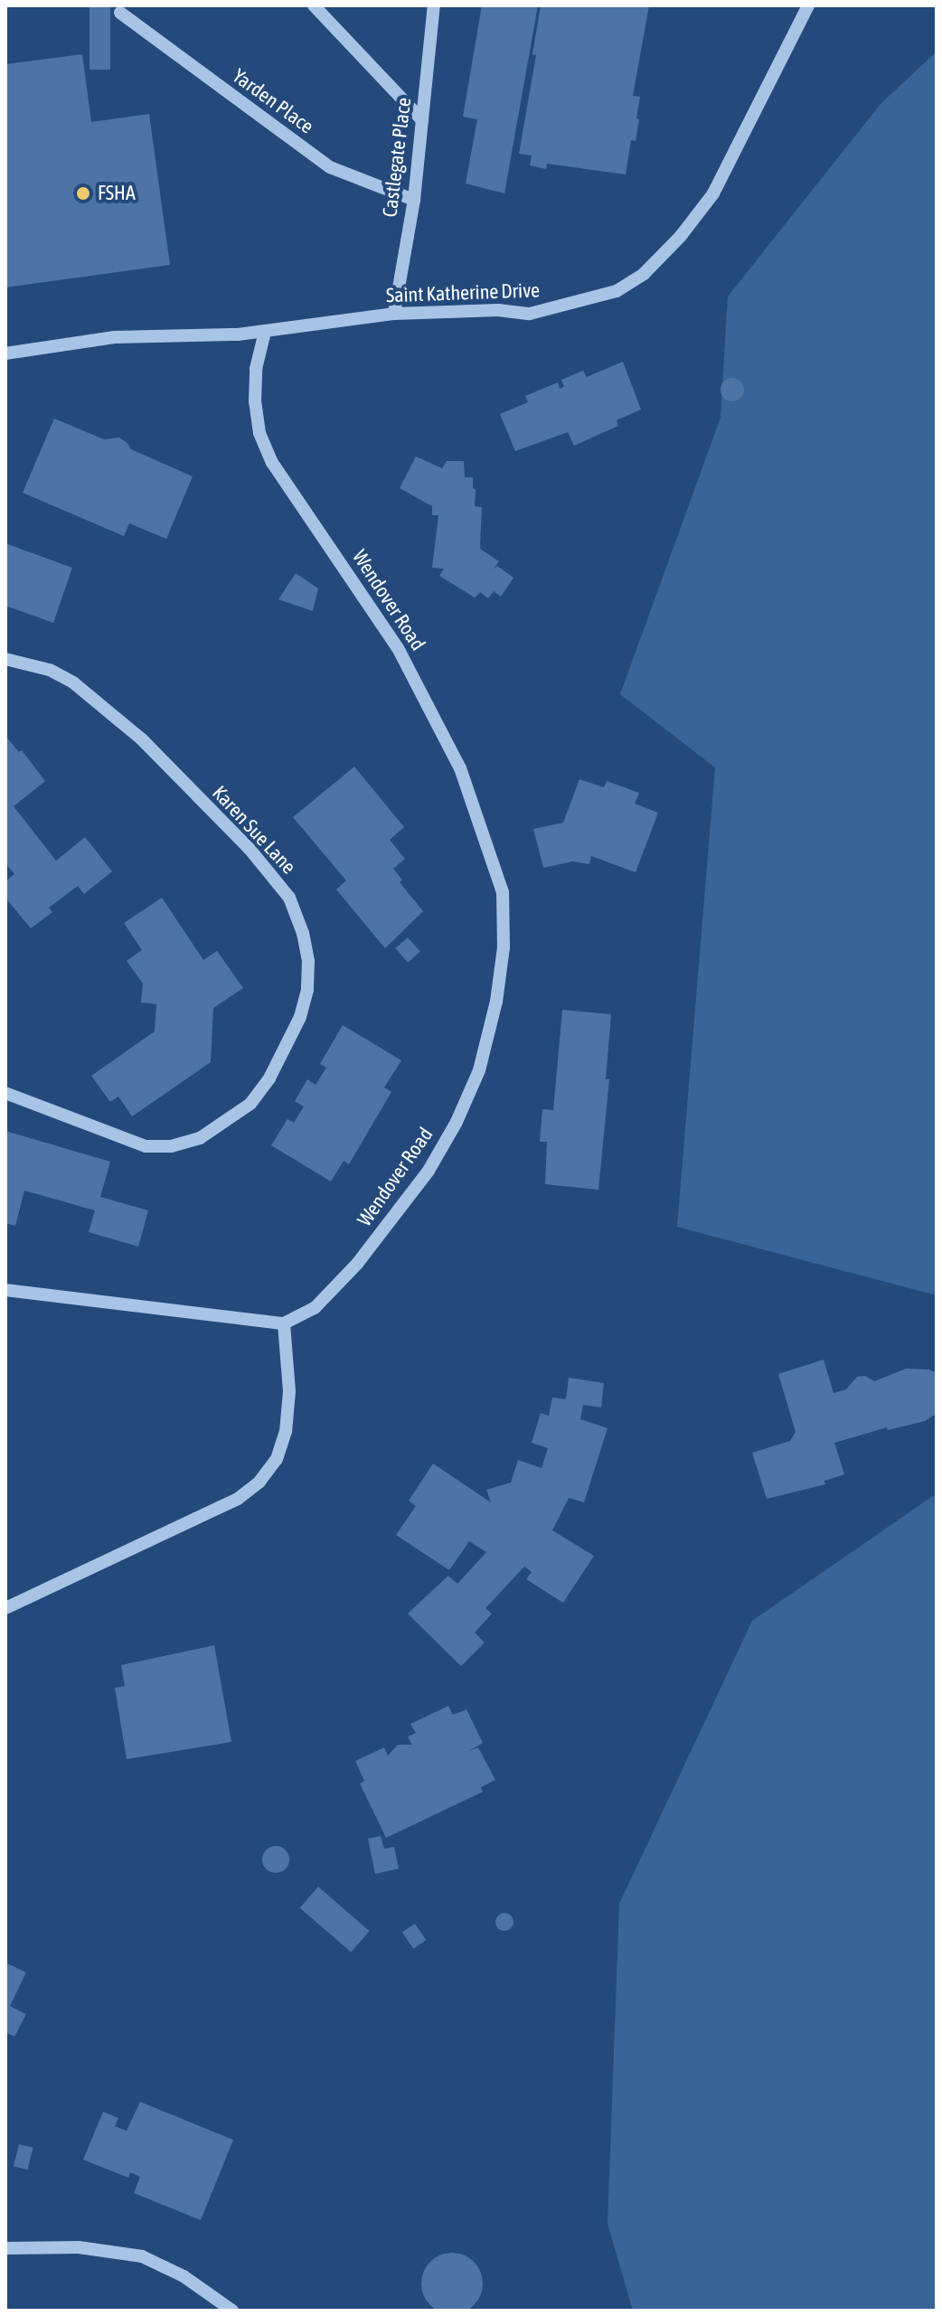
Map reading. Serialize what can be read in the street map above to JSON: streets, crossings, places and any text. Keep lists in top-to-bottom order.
{
  "streets": {
    "street": [
      "Yarden Place",
      "Castlegate Place",
      "Saint Katherine Drive",
      "Wendover Road",
      "Karen Sue Lane"
    ]
  },
  "crossings": [
    ["Yarden Place", "Castlegate Place"],
    ["Castlegate Place", "Saint Katherine Drive"],
    ["Saint Katherine Drive", "Wendover Road"]
  ],
  "places": ["FSHA"]
}
